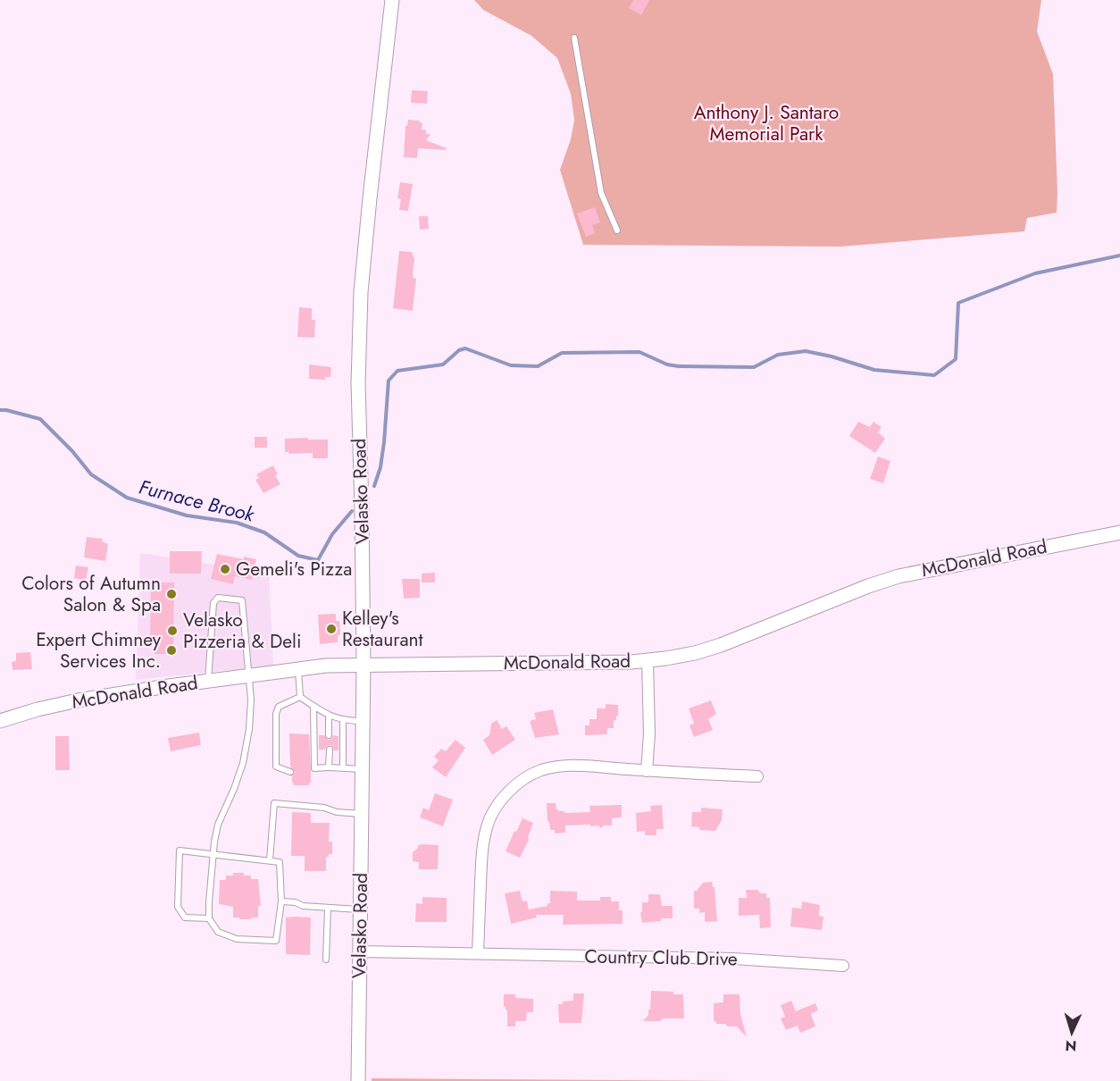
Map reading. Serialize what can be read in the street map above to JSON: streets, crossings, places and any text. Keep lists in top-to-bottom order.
{
  "streets": {
    "street": ["Velasko Road", "McDonald Road", "Country Club Drive"]
  },
  "crossings": [
    ["Velasko Road", "McDonald Road"],
    ["Velasko Road", "Country Club Drive"]
  ],
  "water": ["Furnace Brook"],
  "parks": ["Anthony J. Santaro Memorial Park"],
  "places": [
    "Gemeli's Pizza",
    "Colors of Autumn Salon & Spa",
    "Kelley's Restaurant",
    "Velasko Pizzeria & Deli",
    "Expert Chimney Services Inc."
  ],
  "north": "bottom"
}
